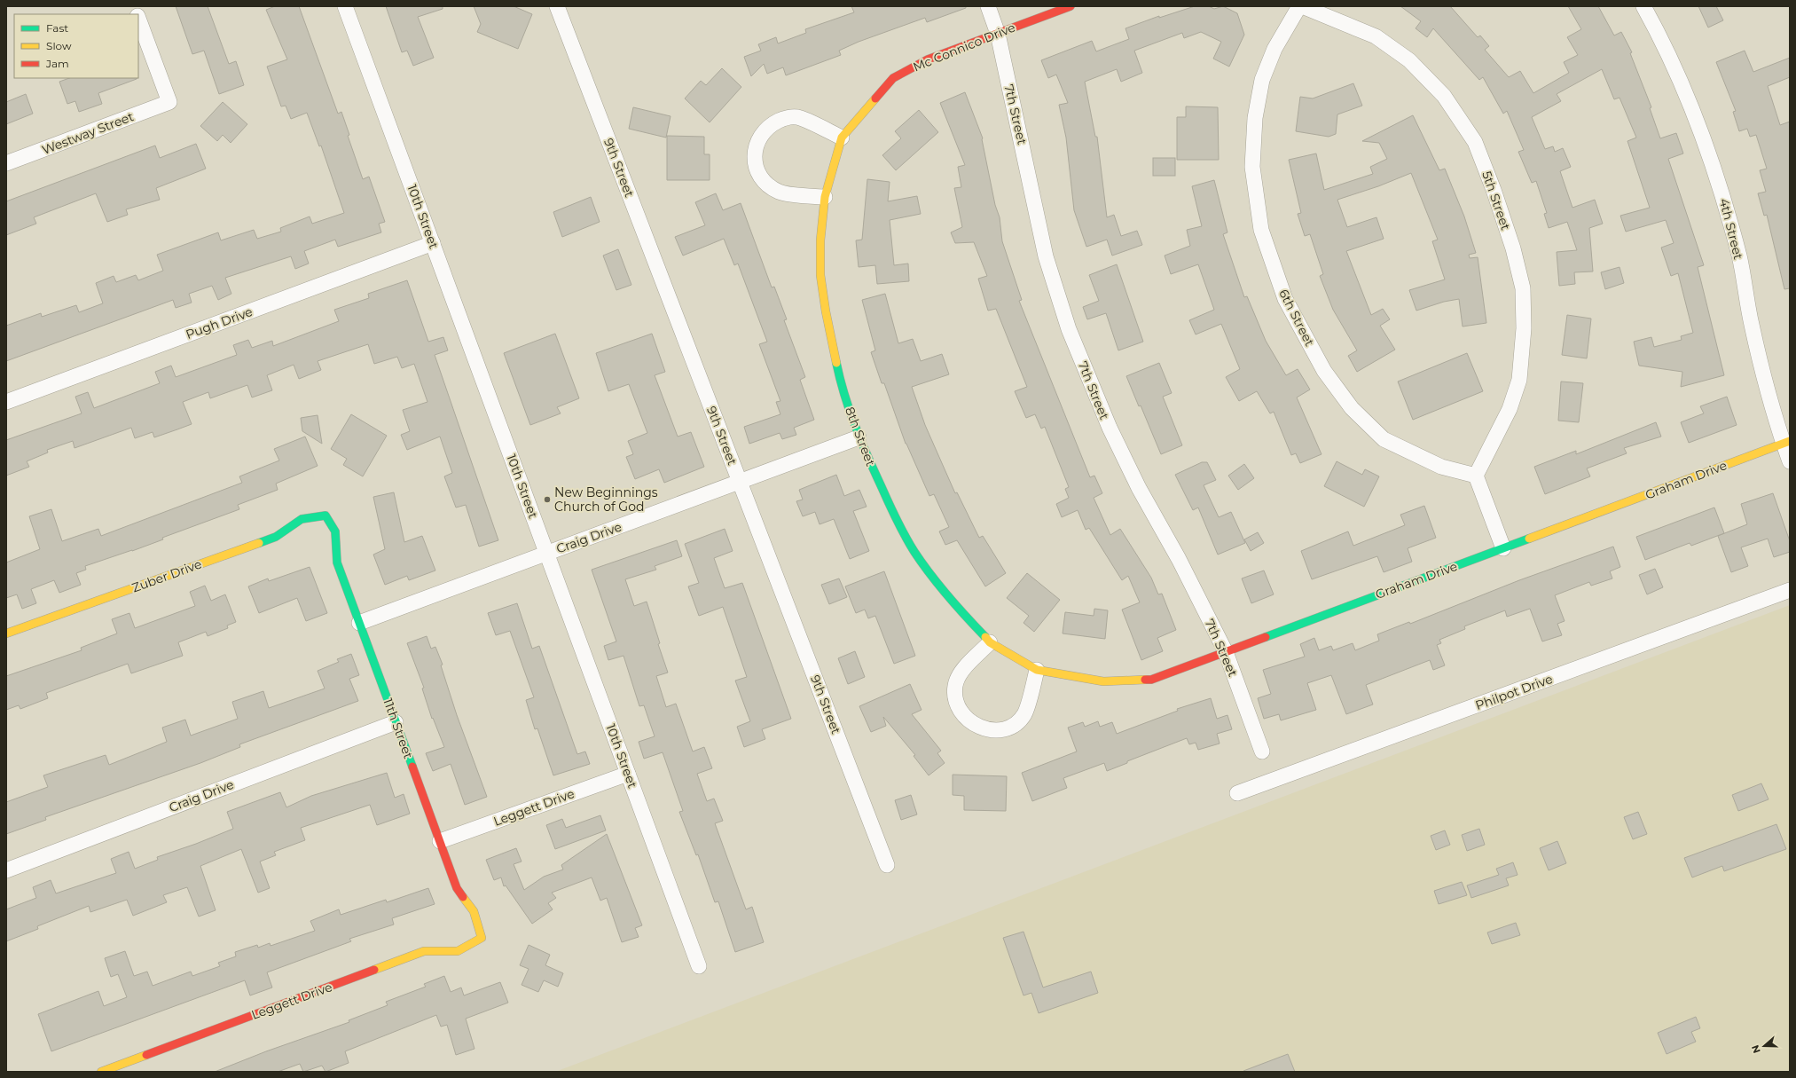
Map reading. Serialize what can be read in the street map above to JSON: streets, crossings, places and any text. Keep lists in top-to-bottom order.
{
  "streets": {
    "street": [
      "Mc Connico Drive",
      "7th Street",
      "Westway Street",
      "9th Street",
      "5th Street",
      "10th Street",
      "4th Street",
      "6th Street",
      "Pugh Drive",
      "8th Street",
      "Graham Drive",
      "Craig Drive",
      "Zuber Drive",
      "Philpot Drive",
      "11th Street",
      "Leggett Drive"
    ]
  },
  "crossings": [
    ["Mc Connico Drive", "7th Street"],
    ["Mc Connico Drive", "8th Street"],
    ["7th Street", "Graham Drive"],
    ["9th Street", "Craig Drive"],
    ["5th Street", "6th Street"],
    ["10th Street", "Pugh Drive"],
    ["10th Street", "Craig Drive"],
    ["10th Street", "Leggett Drive"],
    ["4th Street", "Graham Drive"],
    ["8th Street", "Graham Drive"],
    ["8th Street", "Craig Drive"],
    ["Craig Drive", "11th Street"],
    ["Zuber Drive", "11th Street"],
    ["11th Street", "Leggett Drive"]
  ],
  "places": ["New Beginnings Church of God"],
  "legend": ["Fast", "Slow", "Jam"],
  "north": "left"
}
